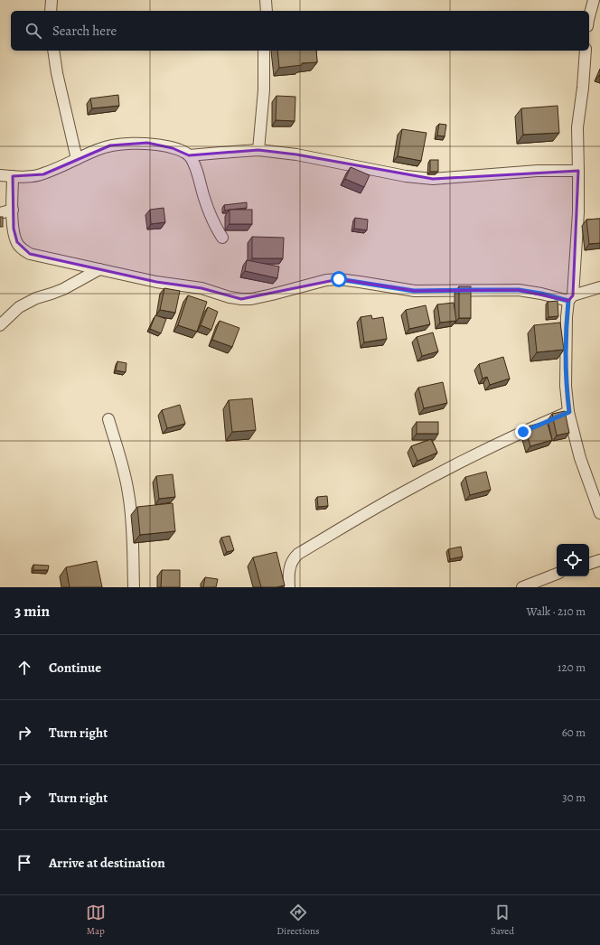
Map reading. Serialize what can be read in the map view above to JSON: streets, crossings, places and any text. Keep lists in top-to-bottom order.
{
  "page": {
    "search": "Search here",
    "heading": ["3 min", "Walk · 210 m"],
    "list": [
      ["Continue", "120 m"],
      ["Turn right", "60 m"],
      ["Turn right", "30 m"],
      "Arrive at destination"
    ],
    "nav": ["Map", "Directions", "Saved"]
  }
}
